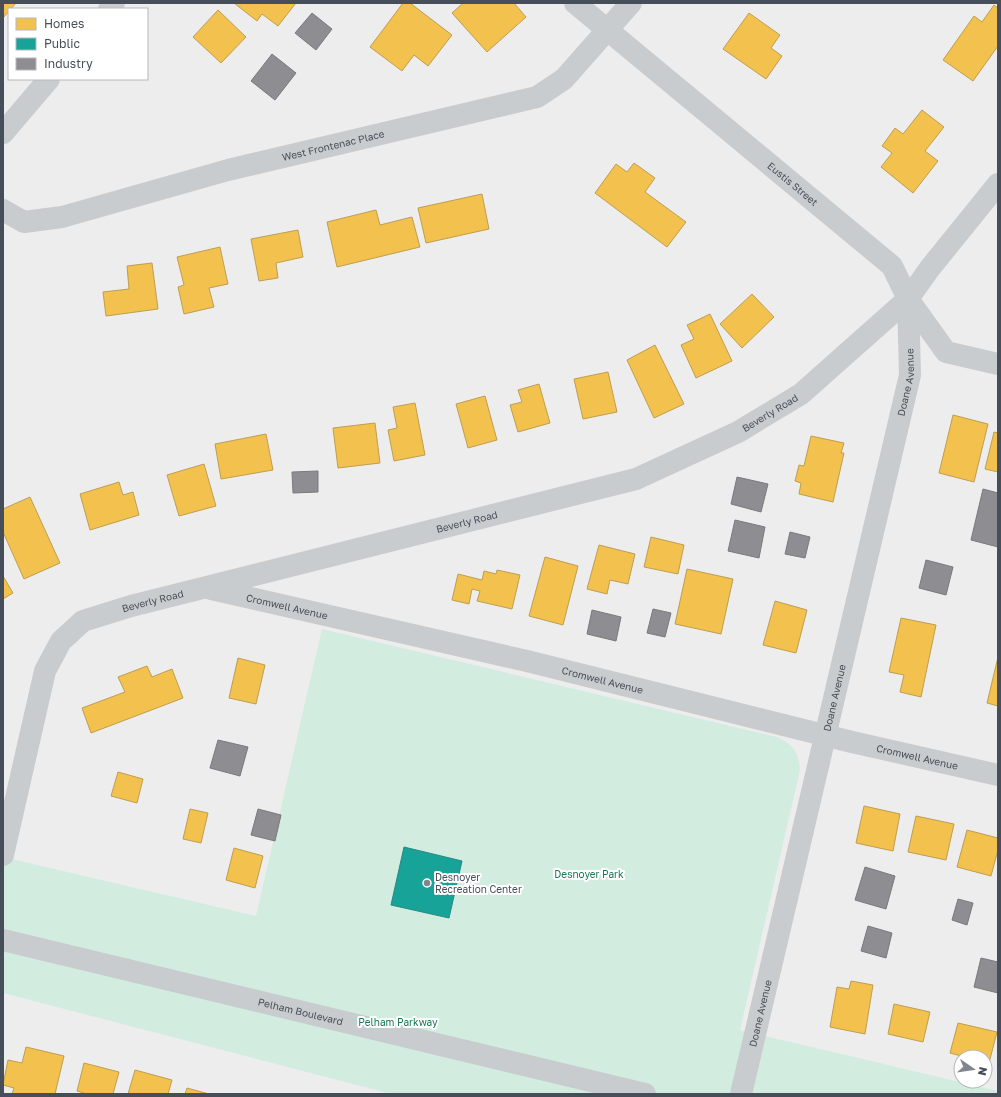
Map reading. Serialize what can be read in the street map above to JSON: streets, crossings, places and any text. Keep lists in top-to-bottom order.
{
  "streets": {
    "street": [
      "West Frontenac Place",
      "Eustis Street",
      "Doane Avenue",
      "Beverly Road",
      "Cromwell Avenue",
      "Pelham Boulevard"
    ]
  },
  "crossings": [
    ["West Frontenac Place", "Eustis Street"],
    ["Eustis Street", "Doane Avenue"],
    ["Eustis Street", "Beverly Road"],
    ["Doane Avenue", "Beverly Road"],
    ["Doane Avenue", "Cromwell Avenue"],
    ["Beverly Road", "Cromwell Avenue"]
  ],
  "parks": ["Desnoyer Park", "Pelham Parkway"],
  "places": ["Desnoyer Recreation Center"],
  "legend": ["Homes", "Public", "Industry"],
  "north": "right"
}
